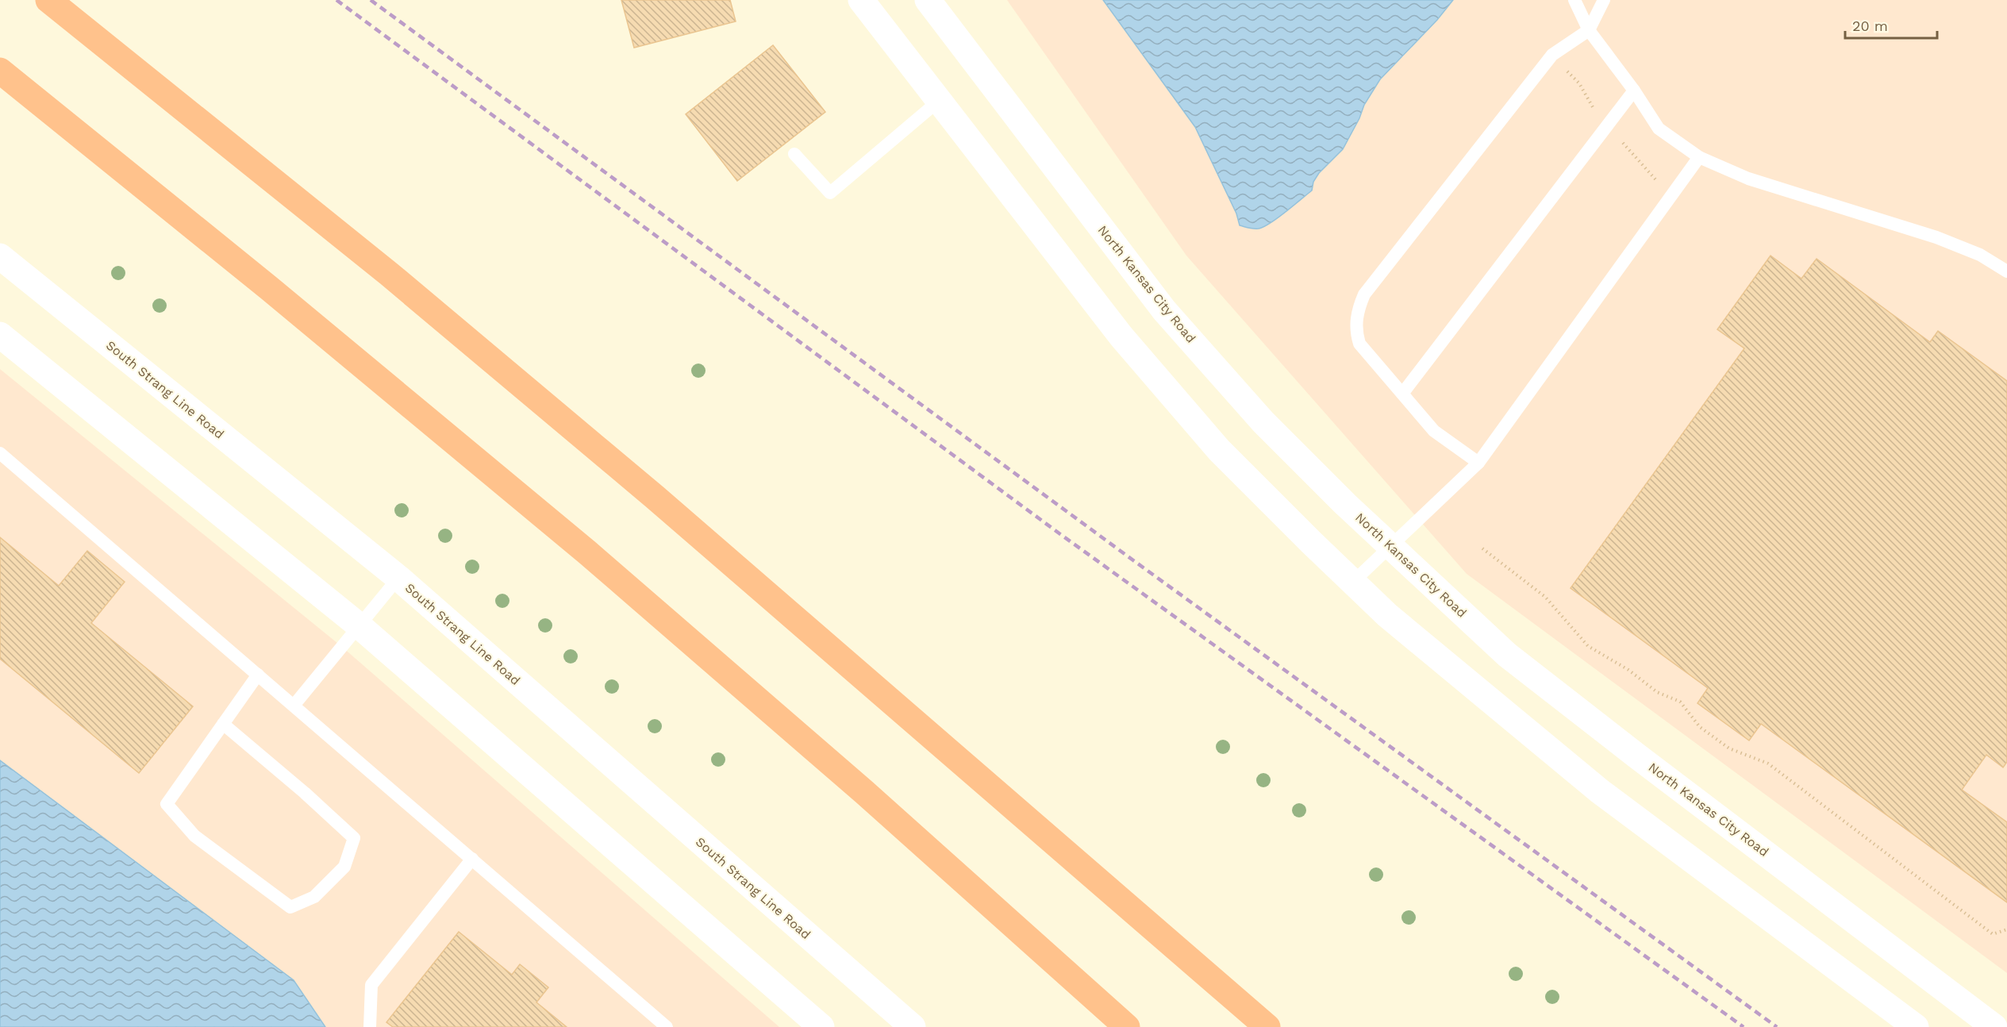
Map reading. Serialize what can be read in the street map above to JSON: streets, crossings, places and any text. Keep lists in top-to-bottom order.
{
  "streets": {
    "main road": ["North Kansas City Road", "South Strang Line Road"]
  },
  "scale_bar": "20 m"
}
